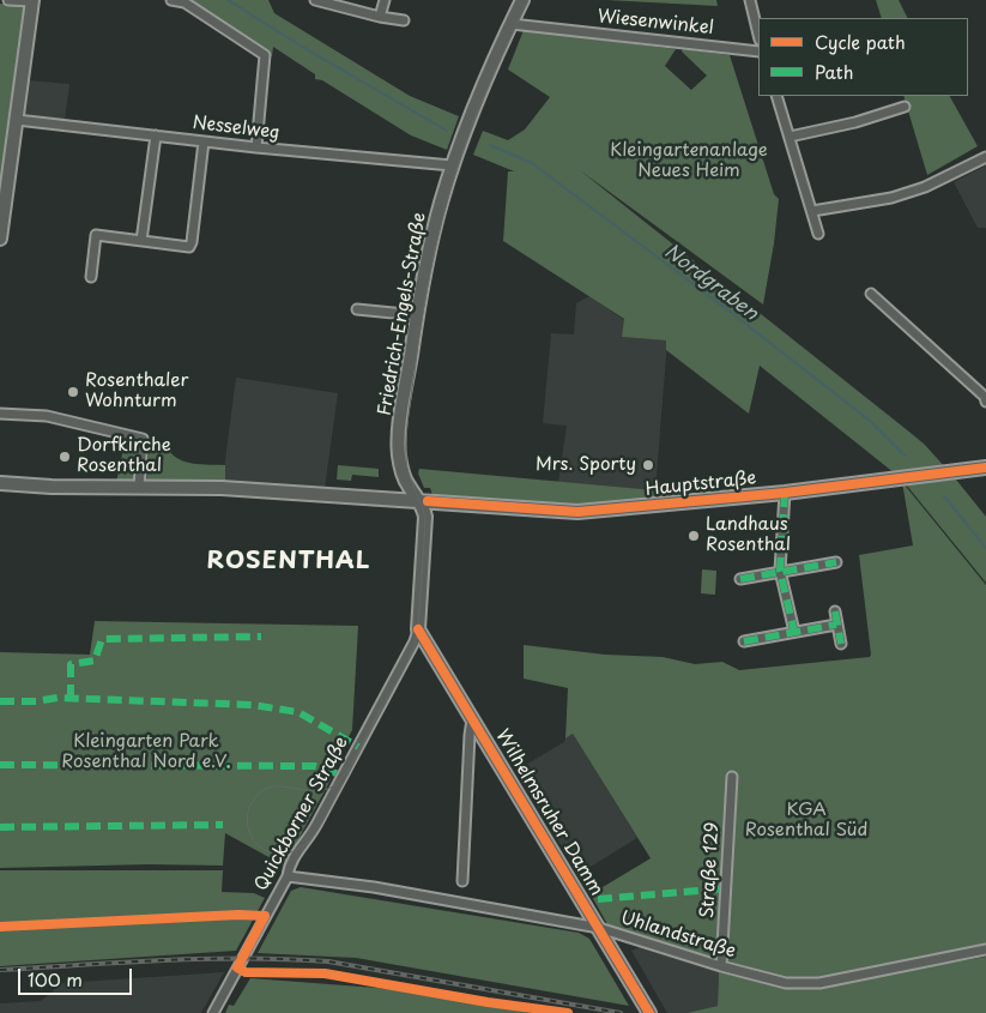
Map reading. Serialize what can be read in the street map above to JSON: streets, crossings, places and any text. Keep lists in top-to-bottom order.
{
  "streets": {
    "main road": ["Friedrich-Engels-Straße", "Hauptstraße", "Wilhelmsruher Damm"],
    "street": [
      "Wiesenwinkel",
      "Nesselweg",
      "Quickborner Straße",
      "Straße 129",
      "Uhlandstraße"
    ]
  },
  "crossings": [
    ["Wiesenwinkel", "Friedrich-Engels-Straße"],
    ["Nesselweg", "Friedrich-Engels-Straße"],
    ["Friedrich-Engels-Straße", "Hauptstraße"],
    ["Wilhelmsruher Damm", "Quickborner Straße"],
    ["Wilhelmsruher Damm", "Uhlandstraße"],
    ["Quickborner Straße", "Uhlandstraße"],
    ["Straße 129", "Uhlandstraße"]
  ],
  "districts": ["ROSENTHAL"],
  "water": ["Nordgraben"],
  "parks": ["Kleingartenanlage Neues Heim", "Kleingarten Park Rosenthal Nord e.V.", "KGA Rosenthal Süd"],
  "places": [
    "Rosenthaler Wohnturm",
    "Dorfkirche Rosenthal",
    "Mrs. Sporty",
    "Landhaus Rosenthal"
  ],
  "legend": ["Cycle path", "Path"],
  "scale_bar": "100 m"
}
